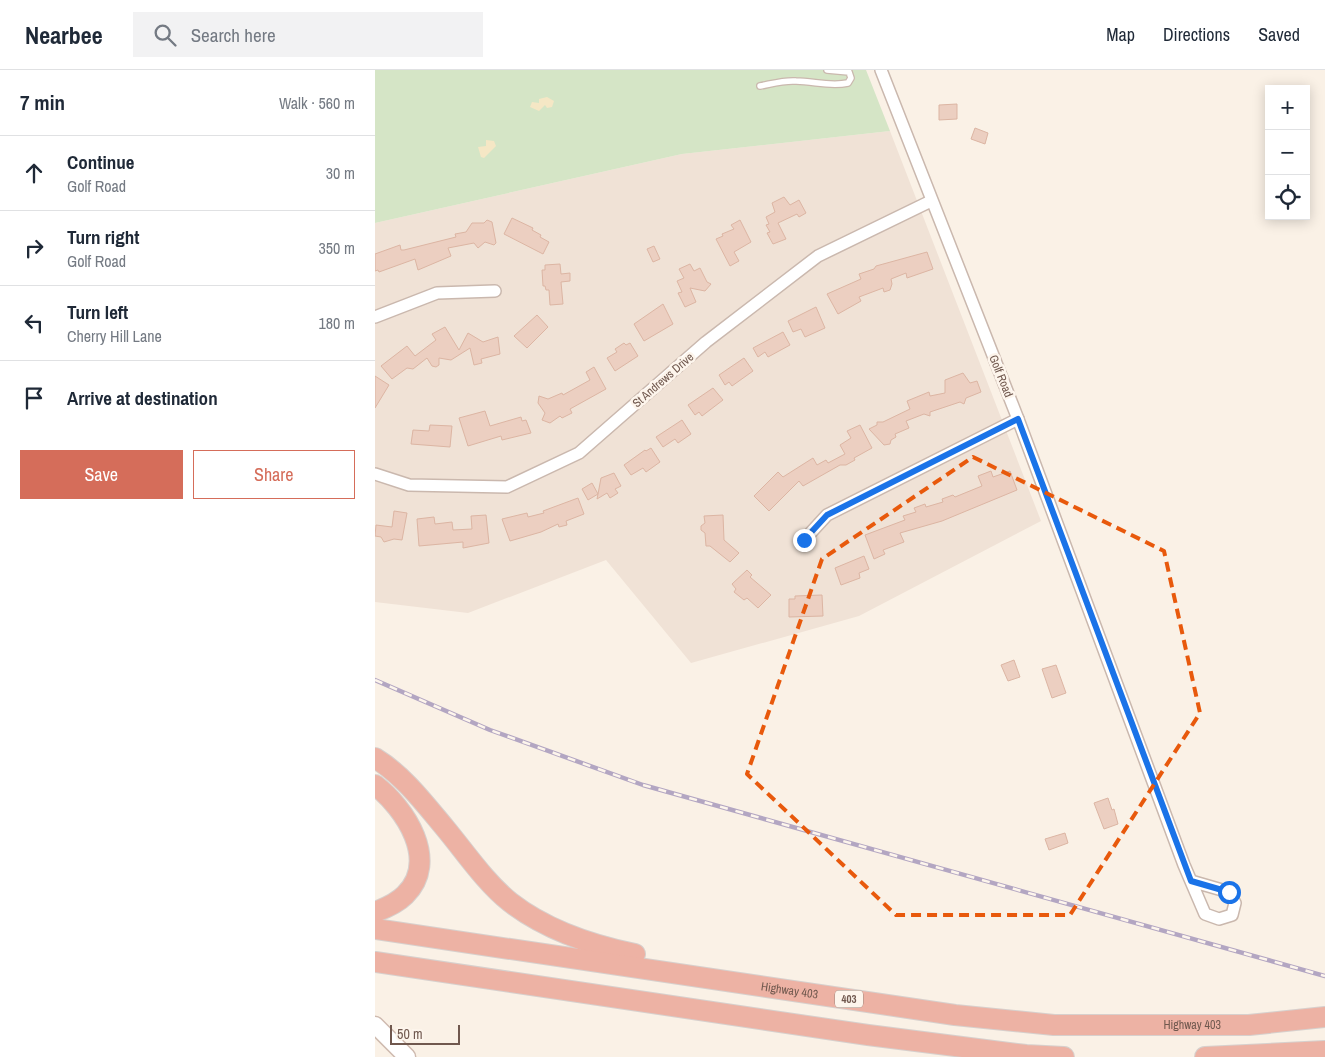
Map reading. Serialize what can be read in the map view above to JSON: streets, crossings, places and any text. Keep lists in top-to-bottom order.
{
  "streets": {
    "highway": ["Highway 403", "403"],
    "street": ["Golf Road", "St Andrews Drive"]
  },
  "crossings": [
    ["Golf Road", "St Andrews Drive"]
  ],
  "scale_bar": "50 m",
  "page": {
    "header": "Nearbee",
    "search": "Search here",
    "nav": ["Map", "Directions", "Saved"],
    "heading": ["7 min", "Walk · 560 m"],
    "map_buttons": ["+", "−"],
    "list": [
      ["Continue", "Golf Road", "30 m"],
      ["Turn right", "Golf Road", "350 m"],
      ["Turn left", "Cherry Hill Lane", "180 m"],
      "Arrive at destination"
    ],
    "buttons": ["Save", "Share"],
    "scale": "50 m"
  }
}
